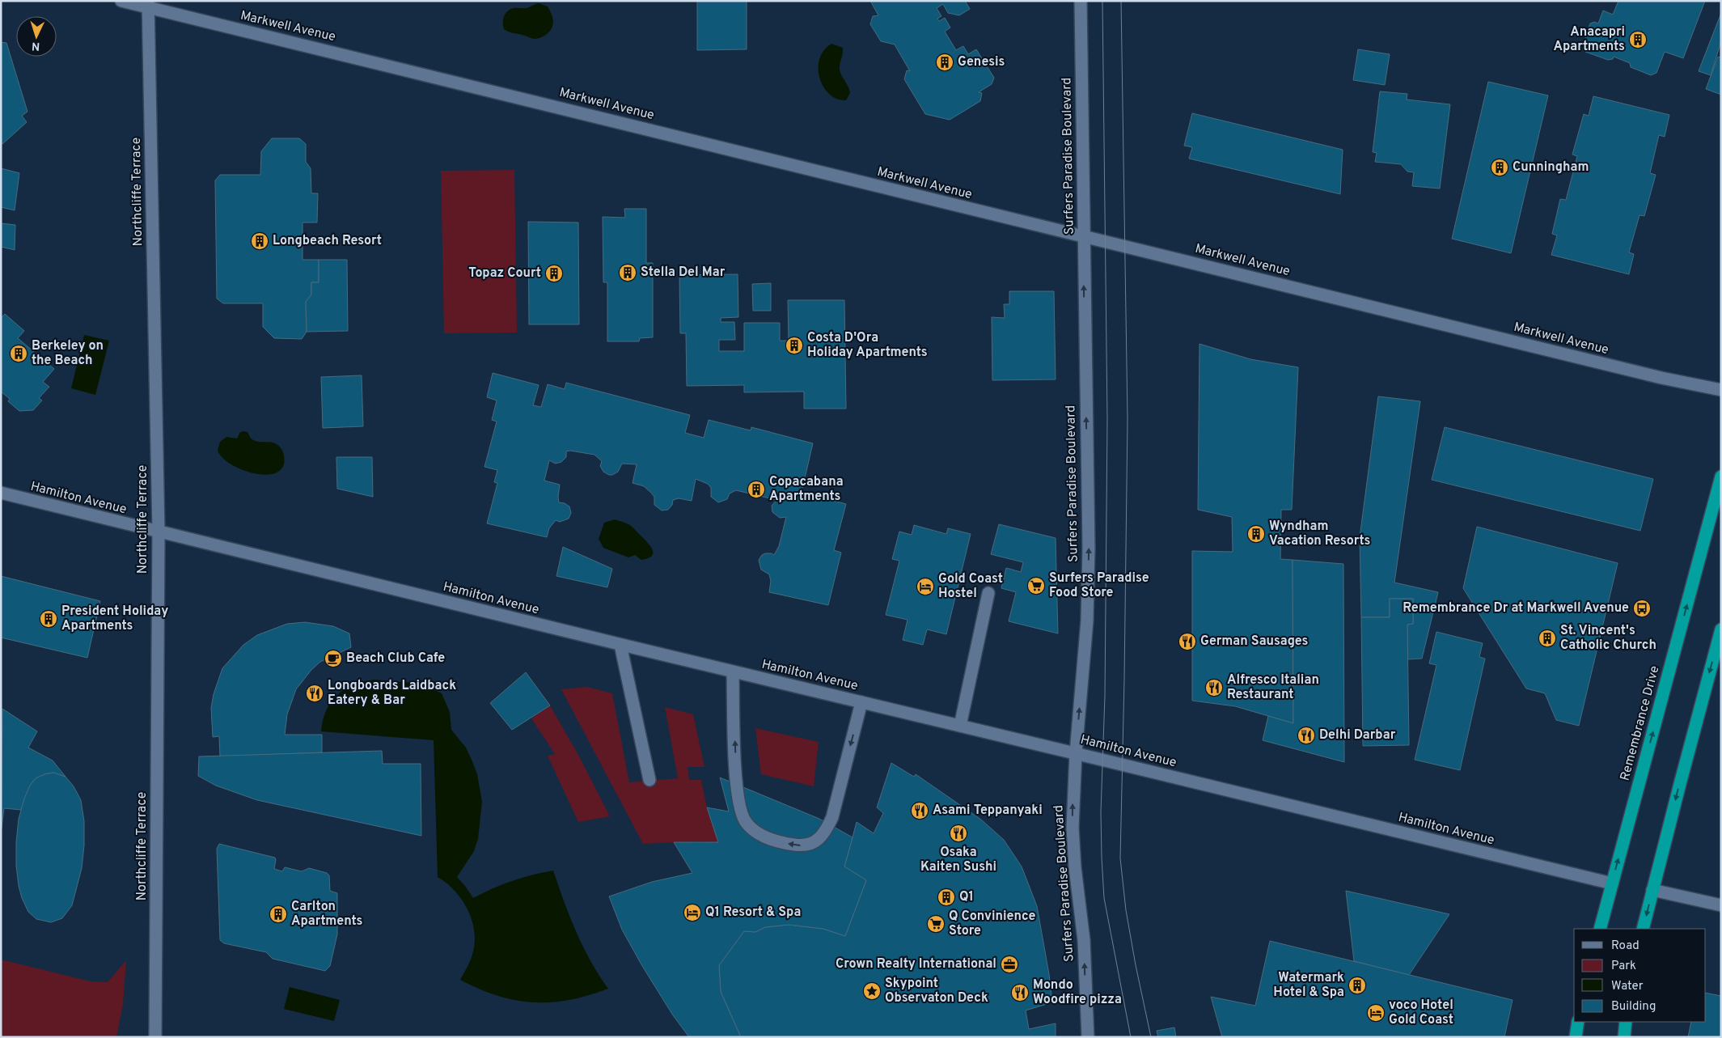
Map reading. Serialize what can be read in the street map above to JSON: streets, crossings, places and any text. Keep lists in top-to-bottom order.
{
  "streets": {
    "highway": ["Remembrance Drive"],
    "street": [
      "Markwell Avenue",
      "Surfers Paradise Boulevard",
      "Northcliffe Terrace",
      "Hamilton Avenue"
    ]
  },
  "crossings": [
    ["Markwell Avenue", "Surfers Paradise Boulevard"],
    ["Markwell Avenue", "Northcliffe Terrace"],
    ["Surfers Paradise Boulevard", "Hamilton Avenue"],
    ["Northcliffe Terrace", "Hamilton Avenue"],
    ["Hamilton Avenue", "Remembrance Drive"]
  ],
  "one_way": ["Surfers Paradise Boulevard"],
  "places": {
    "building": [
      "Anacapri Apartments",
      "Genesis",
      "Cunningham",
      "Longbeach Resort",
      "Stella Del Mar",
      "Topaz Court",
      "Costa D'Ora Holiday Apartments",
      "Berkeley on the Beach",
      "Copacabana Apartments",
      "Wyndham Vacation Resorts",
      "President Holiday Apartments",
      "St. Vincent's Catholic Church",
      "Q1",
      "Carlton Apartments",
      "Watermark Hotel & Spa"
    ],
    "supermarket": ["Surfers Paradise Food Store", "Q Convinience Store"],
    "hotel": ["Gold Coast Hostel", "Q1 Resort & Spa", "voco Hotel Gold Coast"],
    "bus stop": ["Remembrance Dr at Markwell Avenue"],
    "restaurant": [
      "German Sausages",
      "Alfresco Italian Restaurant",
      "Longboards Laidback Eatery & Bar",
      "Delhi Darbar",
      "Asami Teppanyaki",
      "Osaka Kaiten Sushi",
      "Mondo Woodfire pizza"
    ],
    "cafe": ["Beach Club Cafe"],
    "office": ["Crown Realty International"],
    "place": ["Skypoint Observaton Deck"]
  },
  "legend": [
    "Road",
    "Park",
    "Water",
    "Building"
  ],
  "north": "bottom"
}
